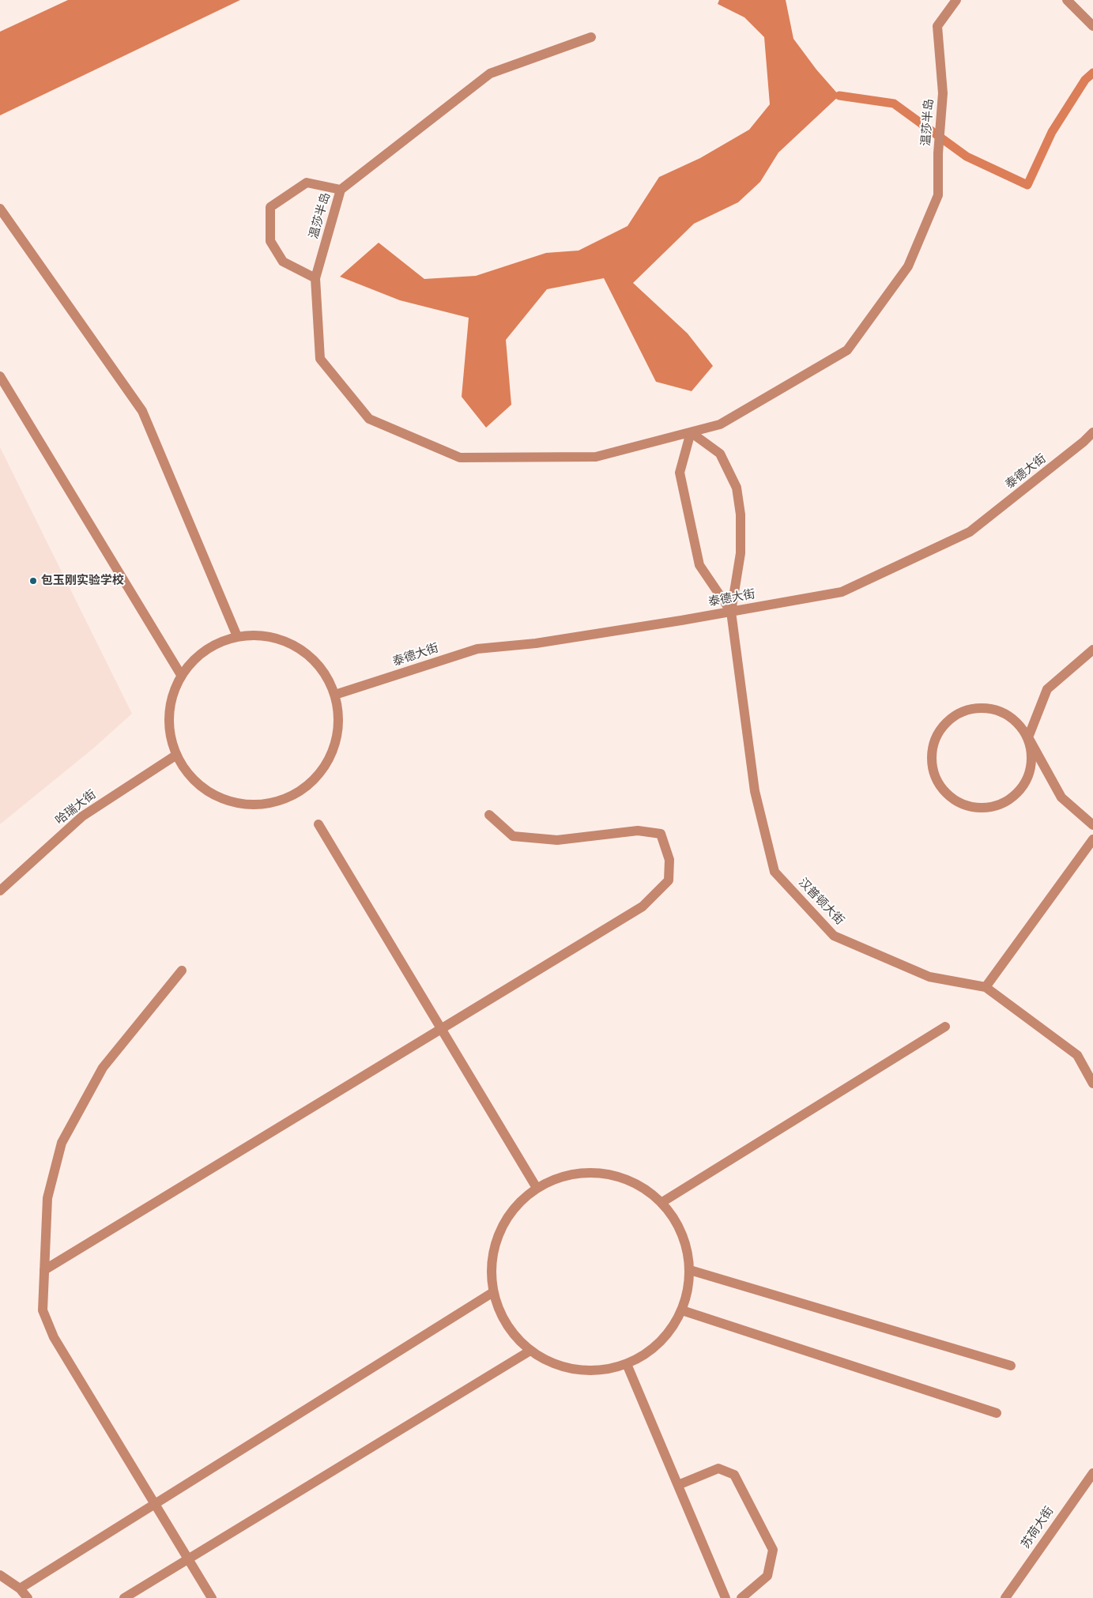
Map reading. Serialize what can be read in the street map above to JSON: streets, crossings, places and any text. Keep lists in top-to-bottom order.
{
  "streets": {
    "street": [
      "温莎半岛",
      "泰德大街",
      "哈瑞大街",
      "汉普顿大街",
      "苏荷大街"
    ]
  },
  "crossings": [
    ["泰德大街", "汉普顿大街"]
  ],
  "places": ["包玉刚实验学校"]
}
